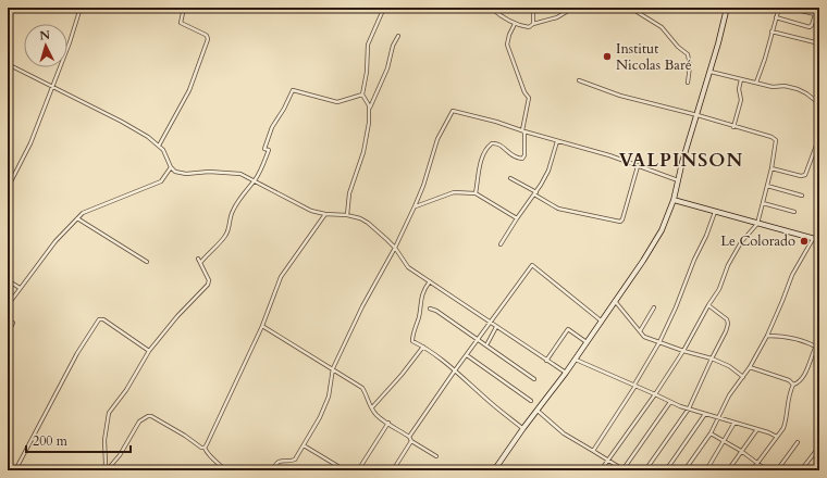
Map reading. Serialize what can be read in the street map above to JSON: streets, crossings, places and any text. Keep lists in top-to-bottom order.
{
  "districts": ["VALPINSON"],
  "places": ["Institut Nicolas Baré", "Le Colorado"],
  "scale_bar": "200 m",
  "north": "top"
}
